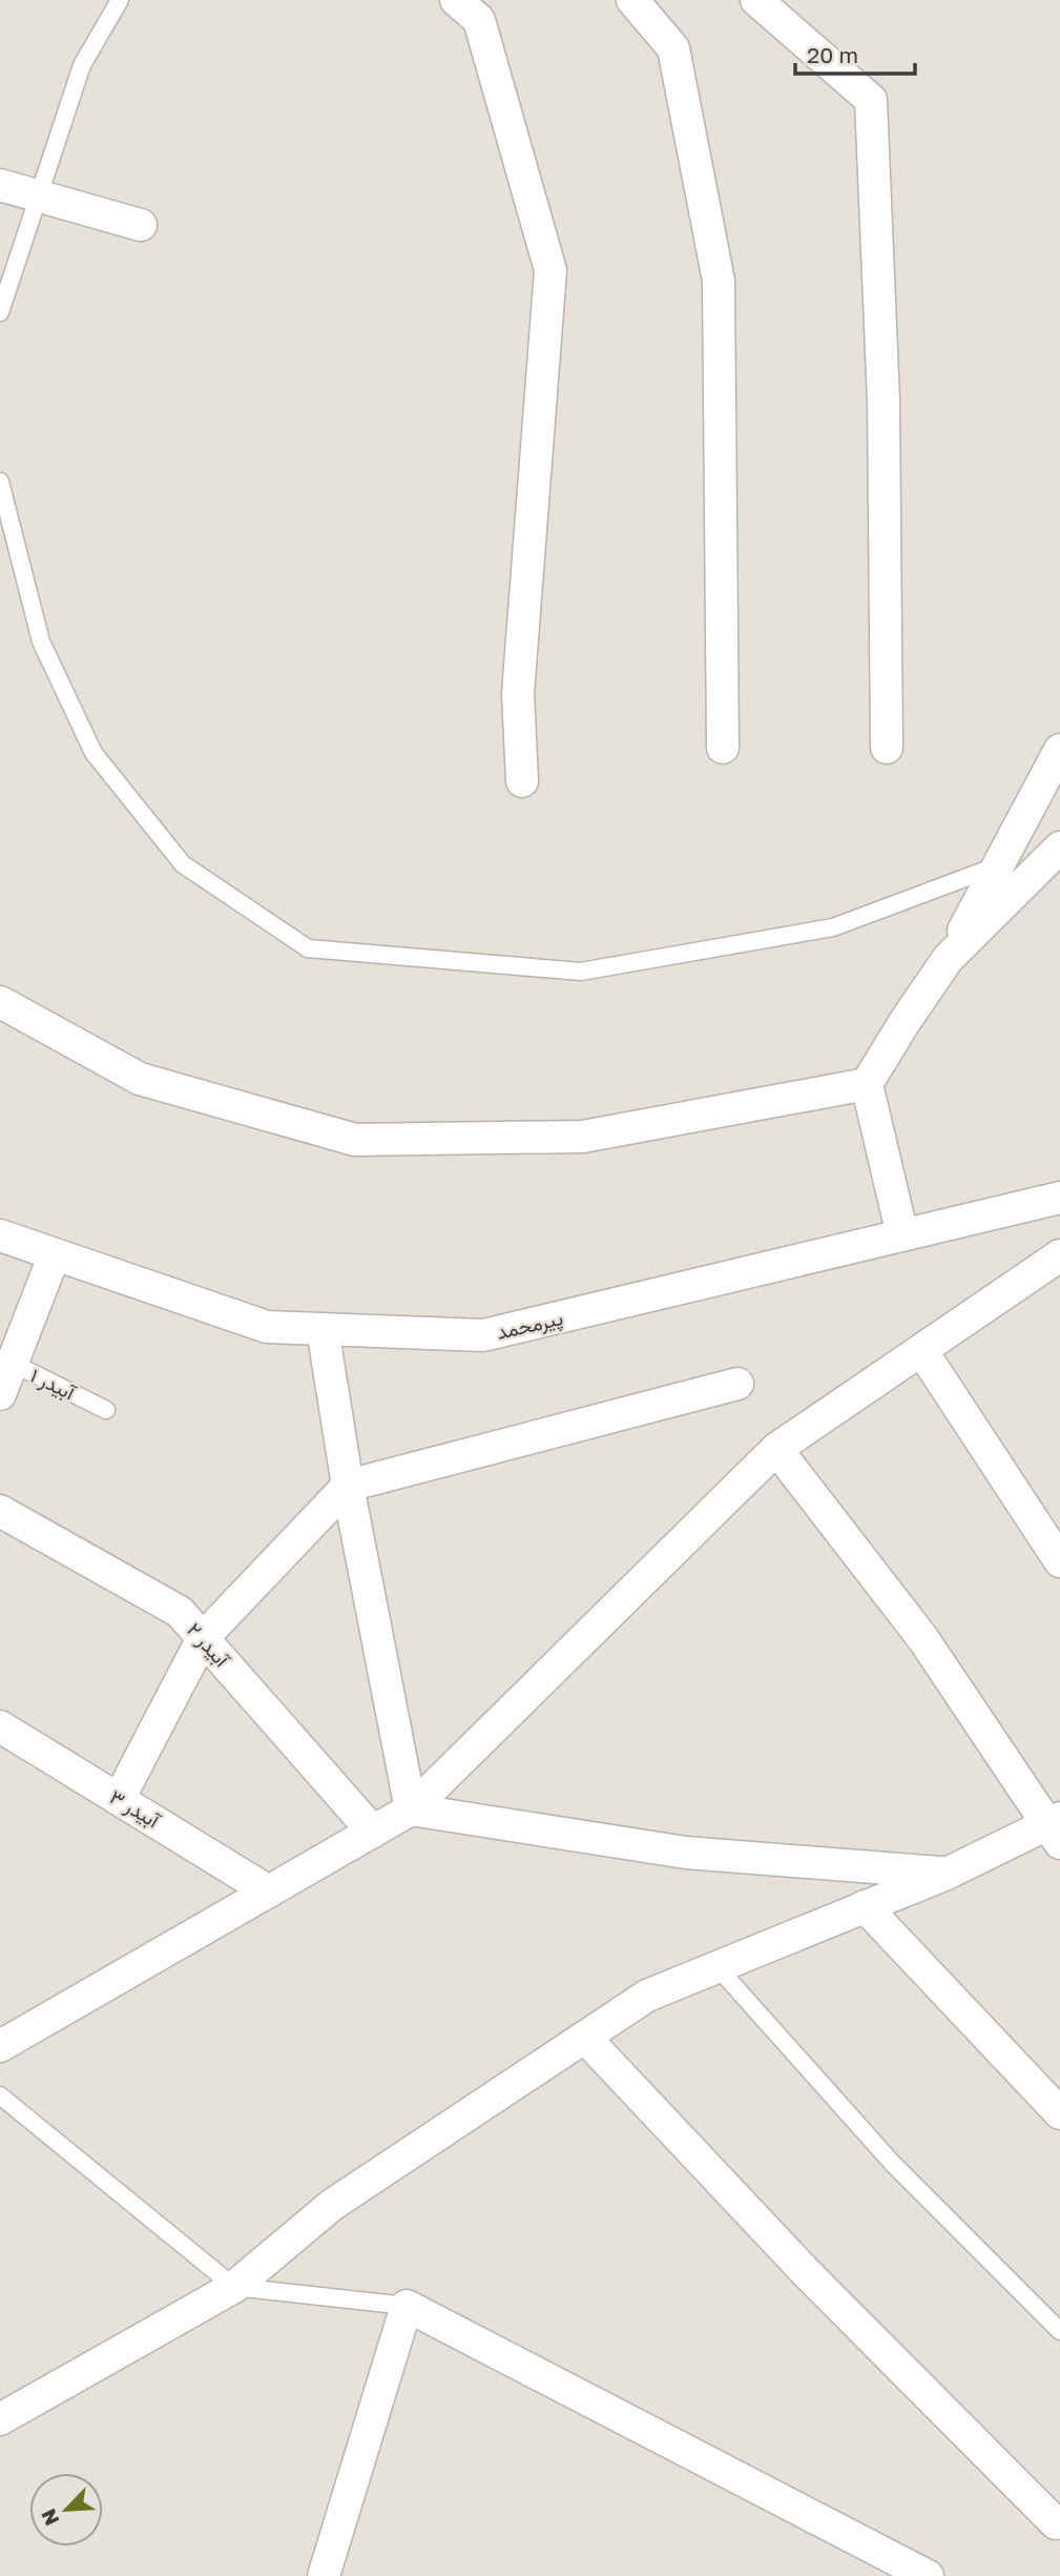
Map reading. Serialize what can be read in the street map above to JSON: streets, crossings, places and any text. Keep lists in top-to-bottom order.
{
  "streets": {
    "street": ["پیرمحمد", "آبیدر ۲", "آبیدر ۳"],
    "lane": ["آبیدر ۱"]
  },
  "scale_bar": "20 m",
  "north": "bottom left"
}
